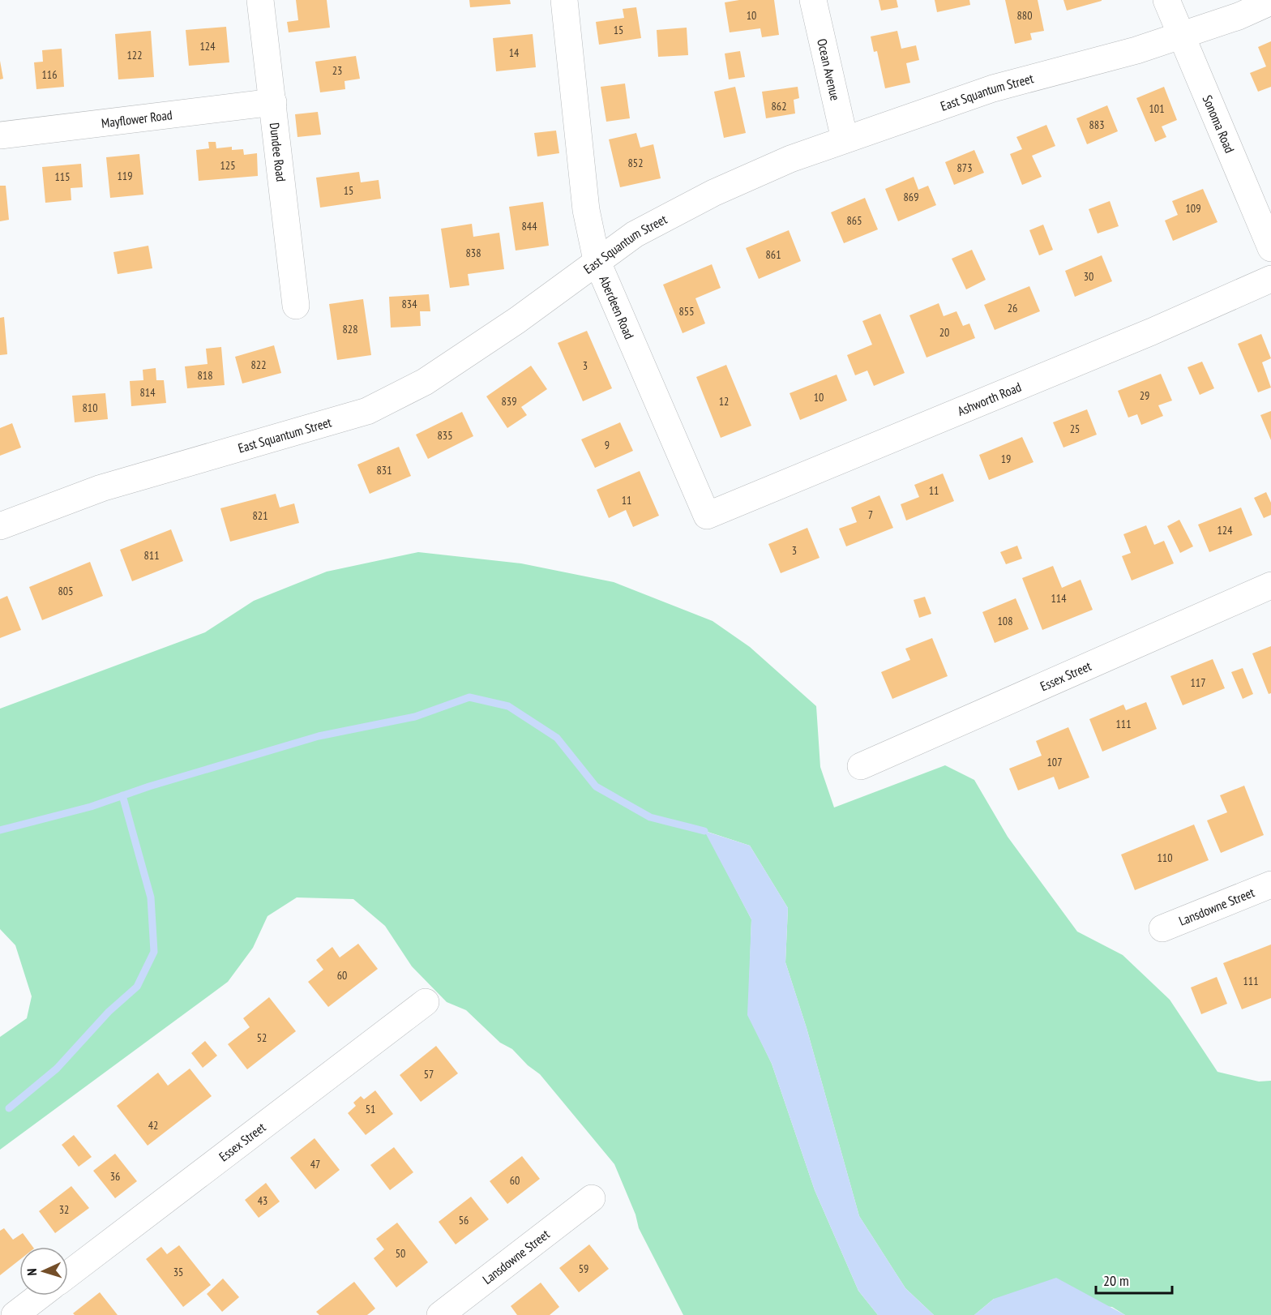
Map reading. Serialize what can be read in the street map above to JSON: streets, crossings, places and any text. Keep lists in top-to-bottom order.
{
  "streets": {
    "street": [
      "Ocean Avenue",
      "East Squantum Street",
      "Mayflower Road",
      "Sonoma Road",
      "Dundee Road",
      "Aberdeen Road",
      "Ashworth Road",
      "Essex Street",
      "Lansdowne Street"
    ]
  },
  "crossings": [
    ["Ocean Avenue", "East Squantum Street"],
    ["East Squantum Street", "Sonoma Road"],
    ["East Squantum Street", "Aberdeen Road"],
    ["Mayflower Road", "Dundee Road"],
    ["Aberdeen Road", "Ashworth Road"]
  ],
  "house_numbers": [
    "10",
    "880",
    "15",
    "124",
    "14",
    "122",
    "23",
    "116",
    "862",
    "101",
    "883",
    "852",
    "125",
    "873",
    "119",
    "115",
    "15",
    "869",
    "109",
    "865",
    "844",
    "838",
    "861",
    "30",
    "834",
    "26",
    "855",
    "828",
    "20",
    "822",
    "3",
    "818",
    "814",
    "29",
    "10",
    "839",
    "12",
    "810",
    "25",
    "835",
    "9",
    "19",
    "831",
    "11",
    "11",
    "7",
    "821",
    "124",
    "3",
    "811",
    "805",
    "114",
    "108",
    "117",
    "111",
    "107",
    "110",
    "60",
    "111",
    "52",
    "57",
    "51",
    "42",
    "47",
    "36",
    "60",
    "43",
    "32",
    "56",
    "50",
    "59",
    "35"
  ],
  "scale_bar": "20 m",
  "north": "left"
}
